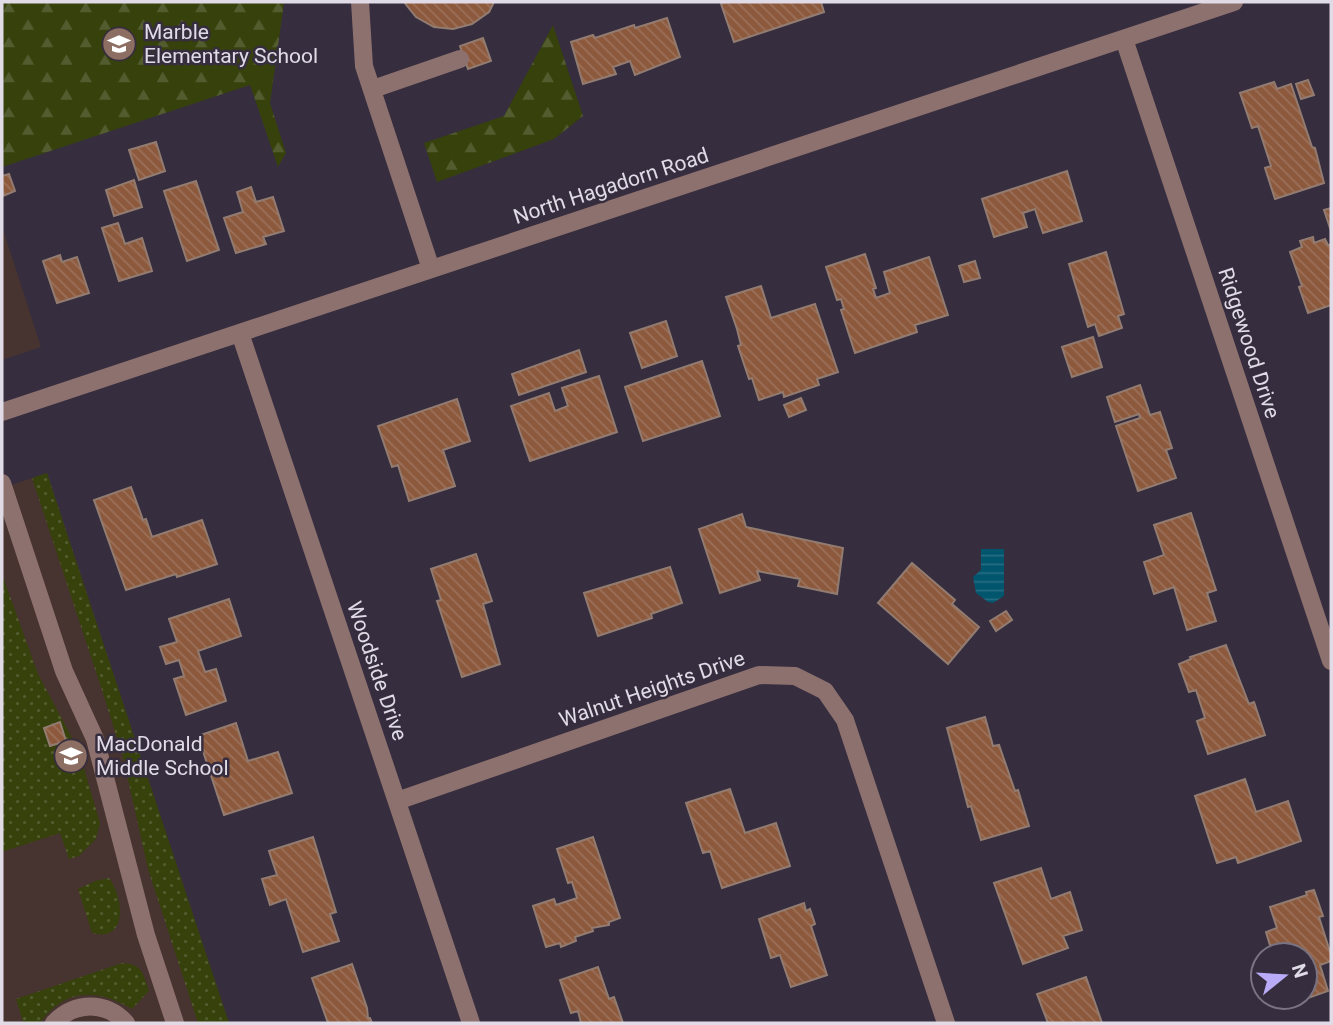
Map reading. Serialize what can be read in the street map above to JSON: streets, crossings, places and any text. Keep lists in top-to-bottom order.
{
  "streets": {
    "street": [
      "North Hagadorn Road",
      "Ridgewood Drive",
      "Woodside Drive",
      "Walnut Heights Drive"
    ]
  },
  "crossings": [
    ["North Hagadorn Road", "Ridgewood Drive"],
    ["North Hagadorn Road", "Woodside Drive"],
    ["Woodside Drive", "Walnut Heights Drive"]
  ],
  "places": {
    "school or university": ["Marble Elementary School", "MacDonald Middle School"]
  },
  "north": "right"
}
